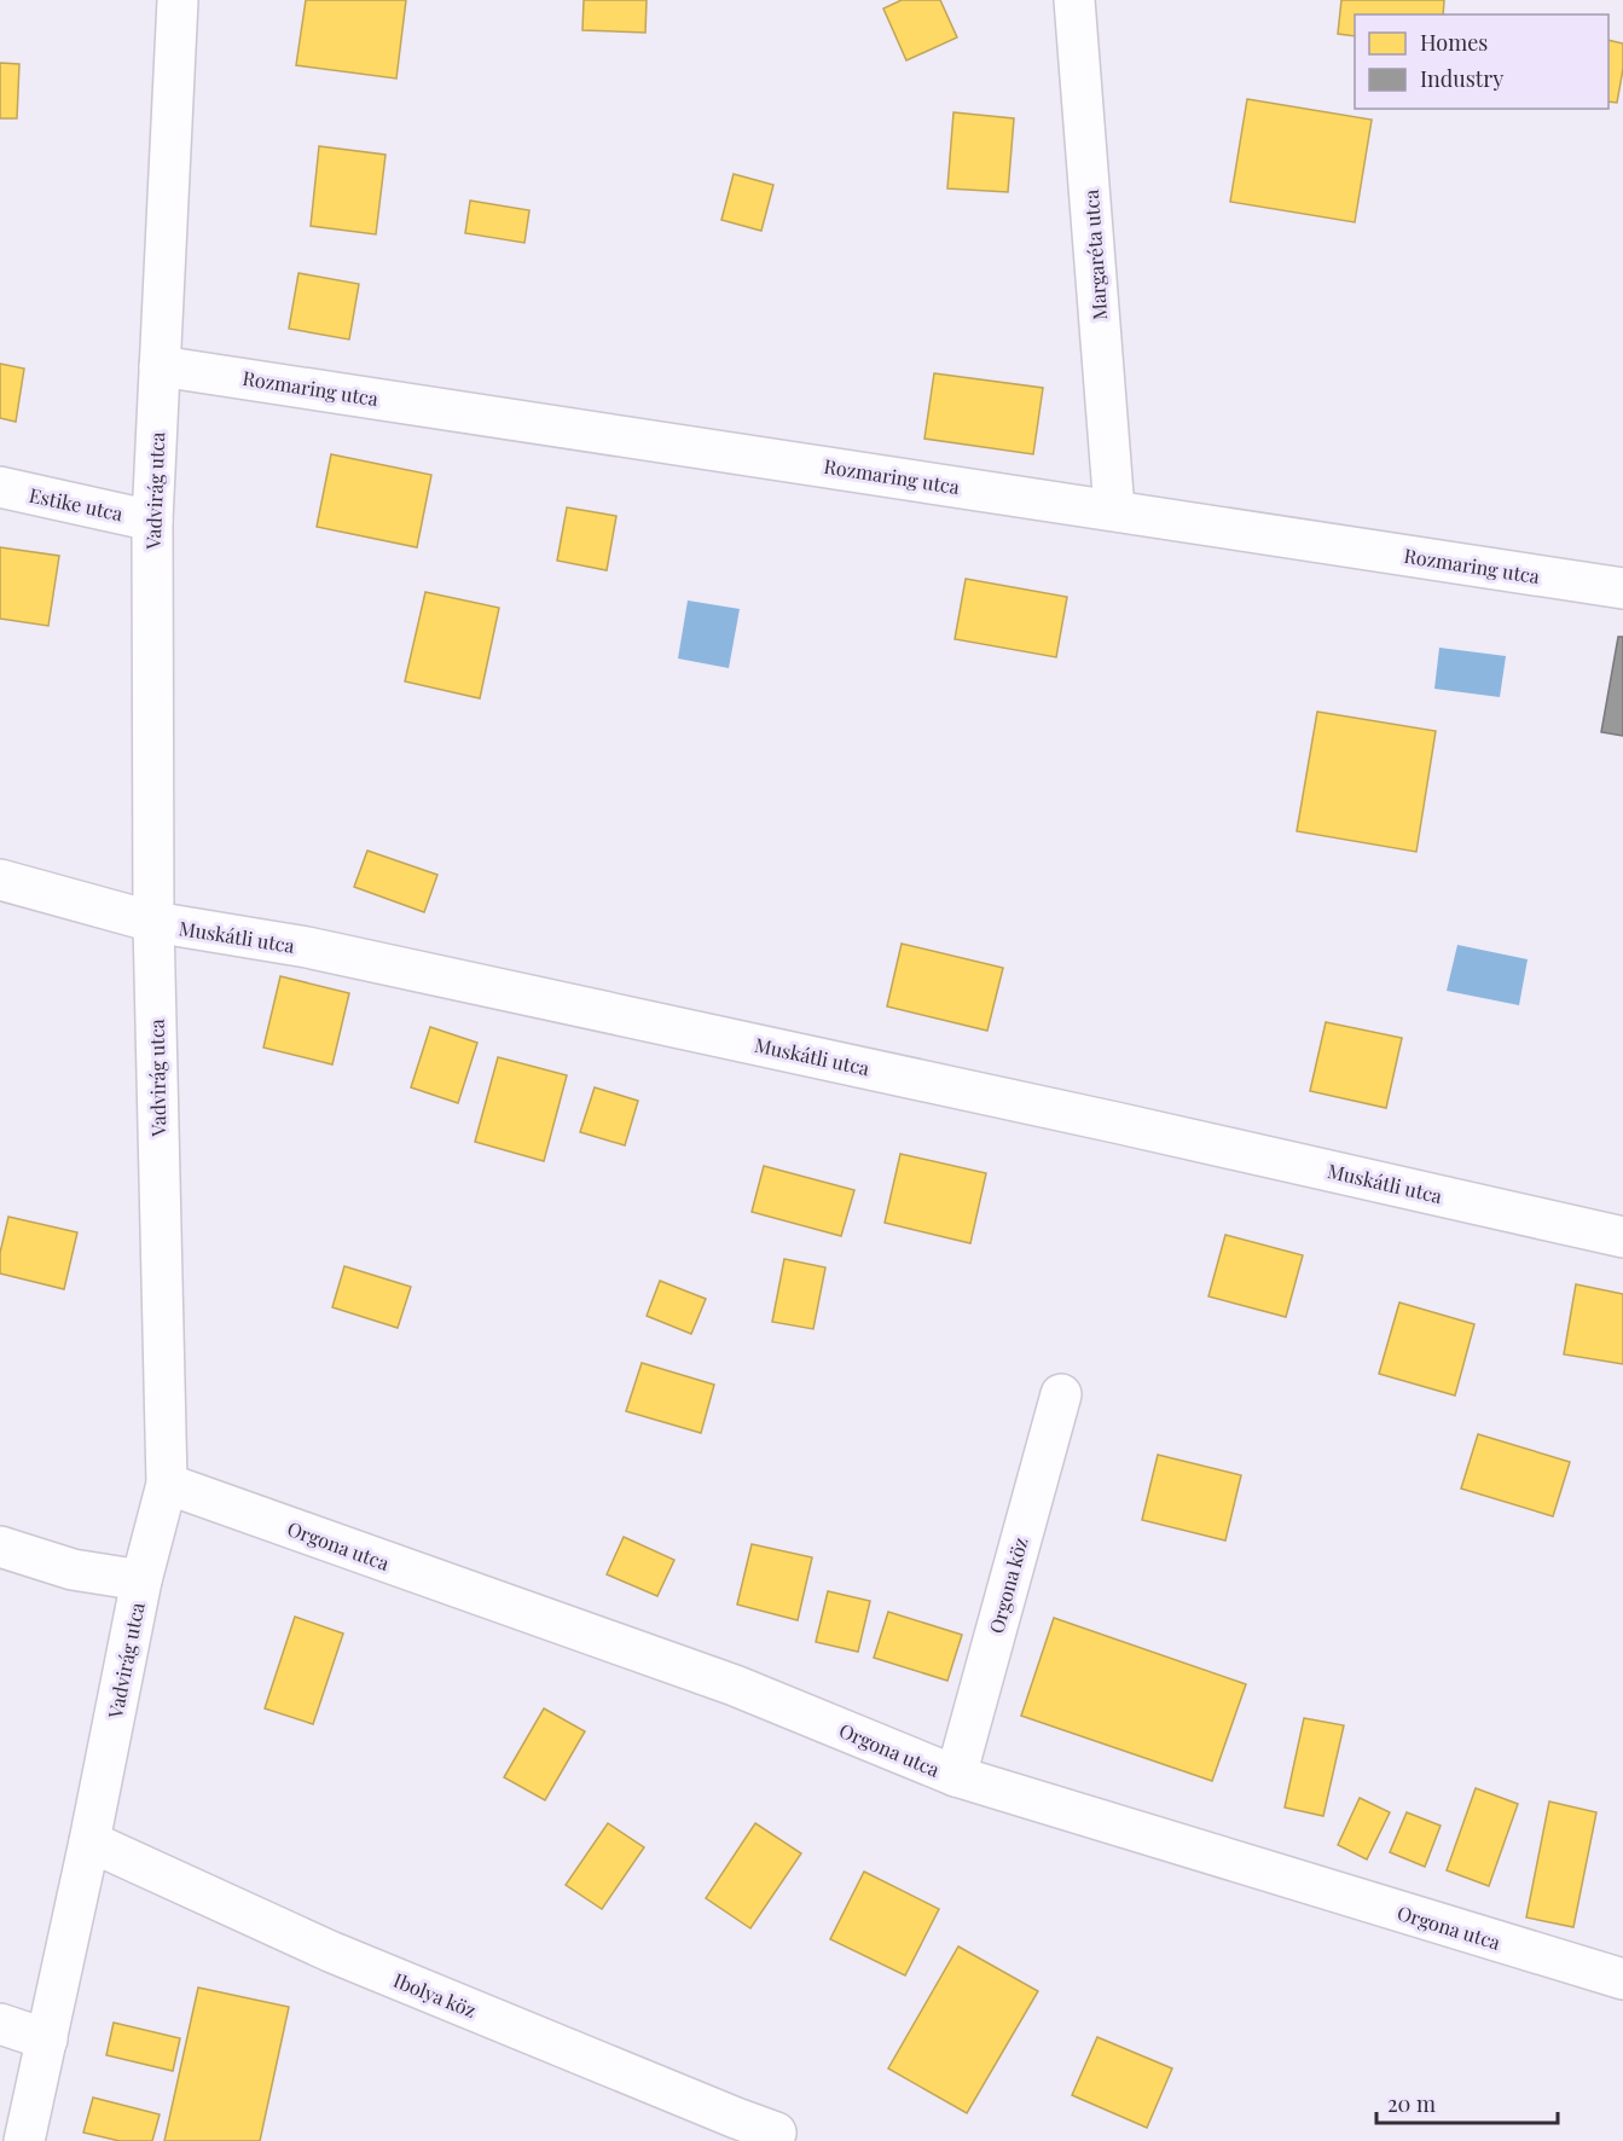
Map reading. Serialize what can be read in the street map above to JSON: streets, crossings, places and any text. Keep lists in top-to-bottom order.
{
  "streets": {
    "street": [
      "Margaréta utca",
      "Rozmaring utca",
      "Vadvirág utca",
      "Estike utca",
      "Muskátli utca",
      "Orgona utca",
      "Orgona köz",
      "Ibolya köz"
    ]
  },
  "crossings": [
    ["Margaréta utca", "Rozmaring utca"],
    ["Rozmaring utca", "Vadvirág utca"],
    ["Vadvirág utca", "Estike utca"],
    ["Vadvirág utca", "Muskátli utca"],
    ["Vadvirág utca", "Orgona utca"],
    ["Vadvirág utca", "Ibolya köz"],
    ["Orgona utca", "Orgona köz"]
  ],
  "legend": ["Homes", "Industry"],
  "scale_bar": "20 m"
}
